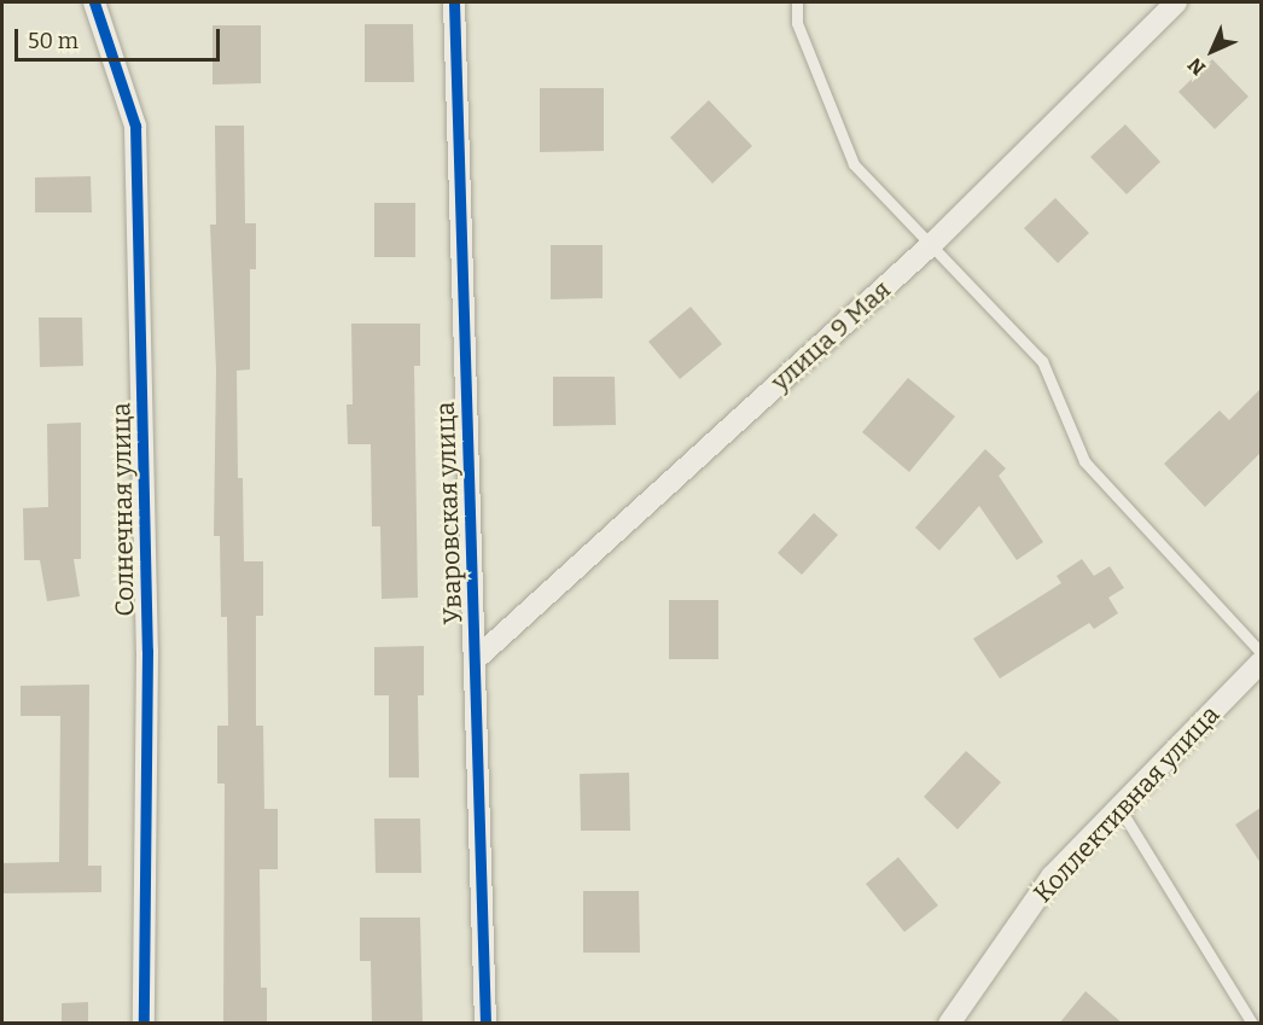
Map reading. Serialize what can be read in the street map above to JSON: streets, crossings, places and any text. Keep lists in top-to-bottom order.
{
  "streets": {
    "street": [
      "улица 9 Мая",
      "Солнечная улица",
      "Уваровская улица",
      "Коллективная улица"
    ]
  },
  "crossings": [
    ["улица 9 Мая", "Уваровская улица"]
  ],
  "scale_bar": "50 m",
  "north": "bottom left"
}
